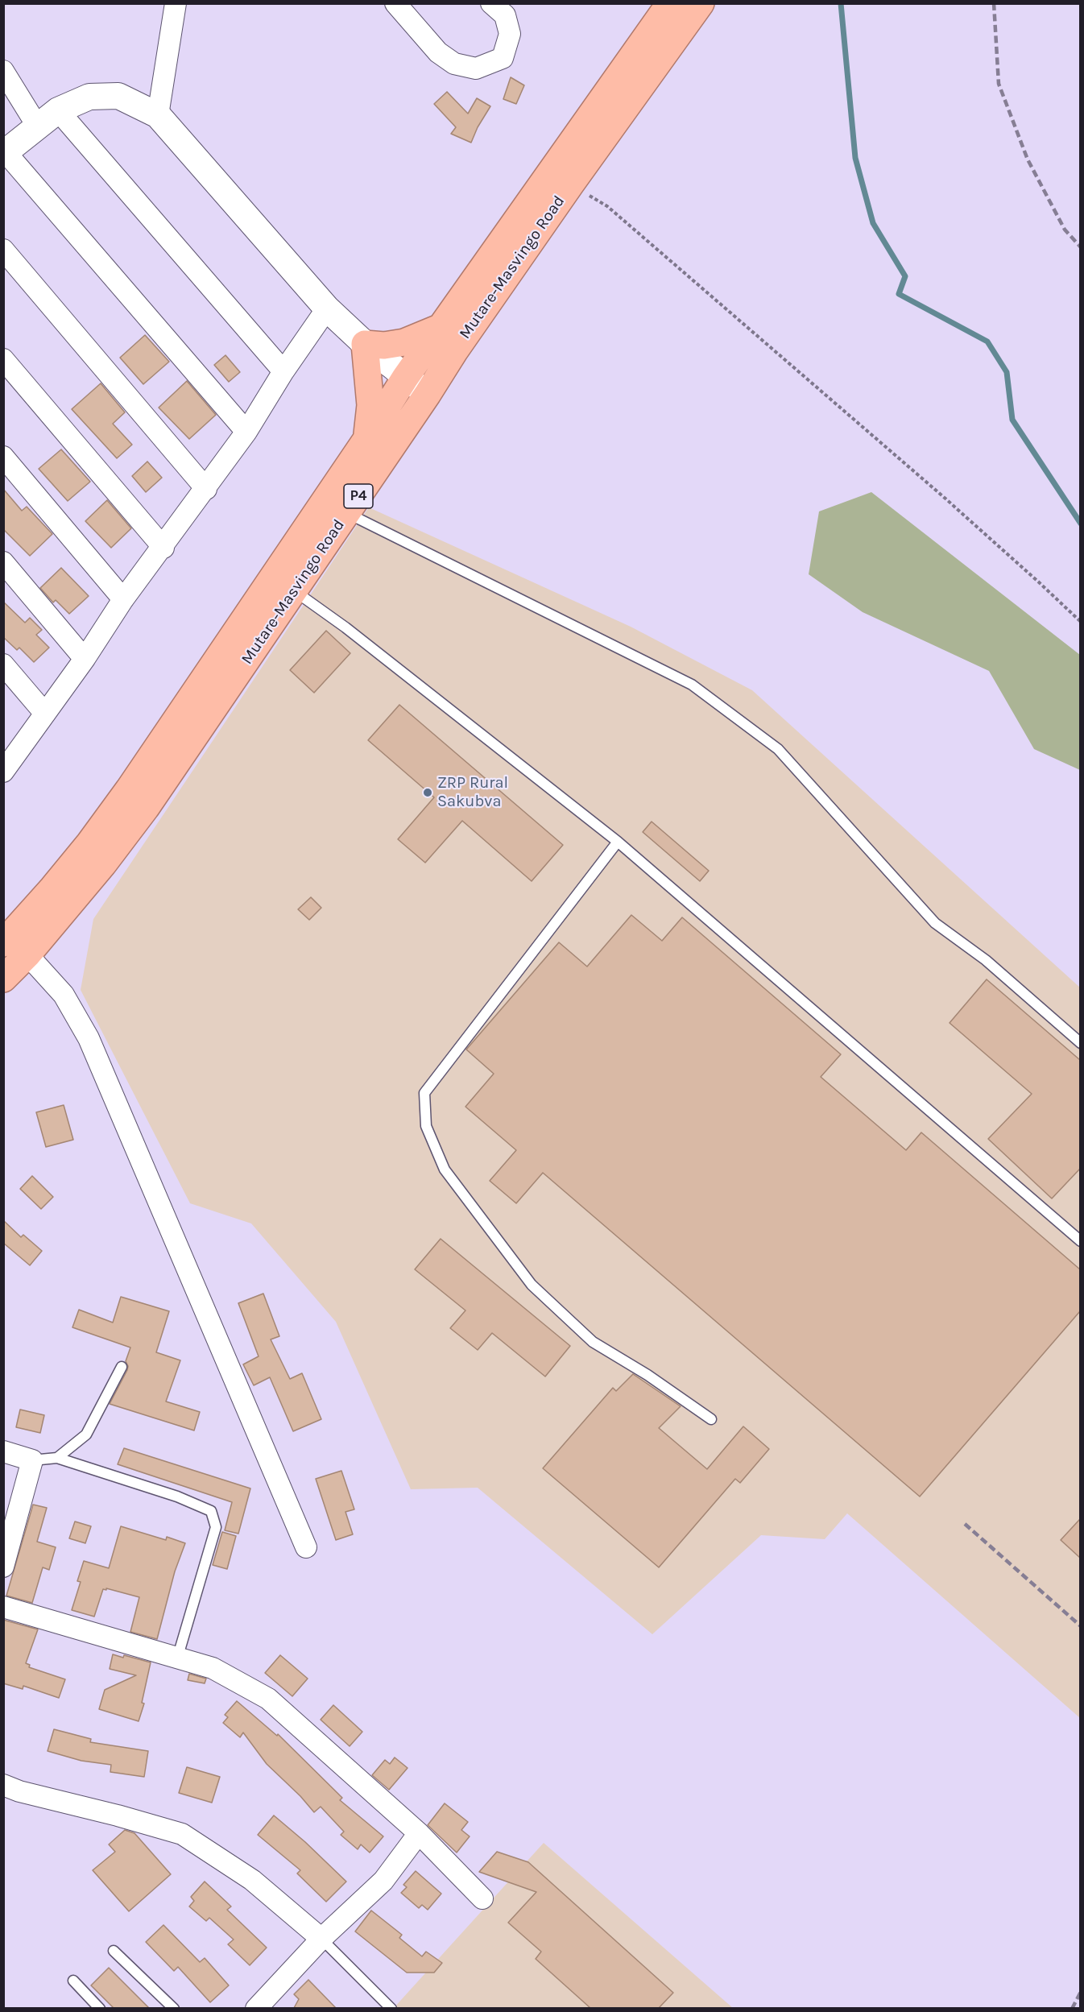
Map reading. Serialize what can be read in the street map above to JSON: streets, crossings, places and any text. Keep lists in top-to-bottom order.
{
  "streets": {
    "highway": ["Mutare-Masvingo Road", "P4"]
  },
  "places": ["ZRP Rural Sakubva"]
}
